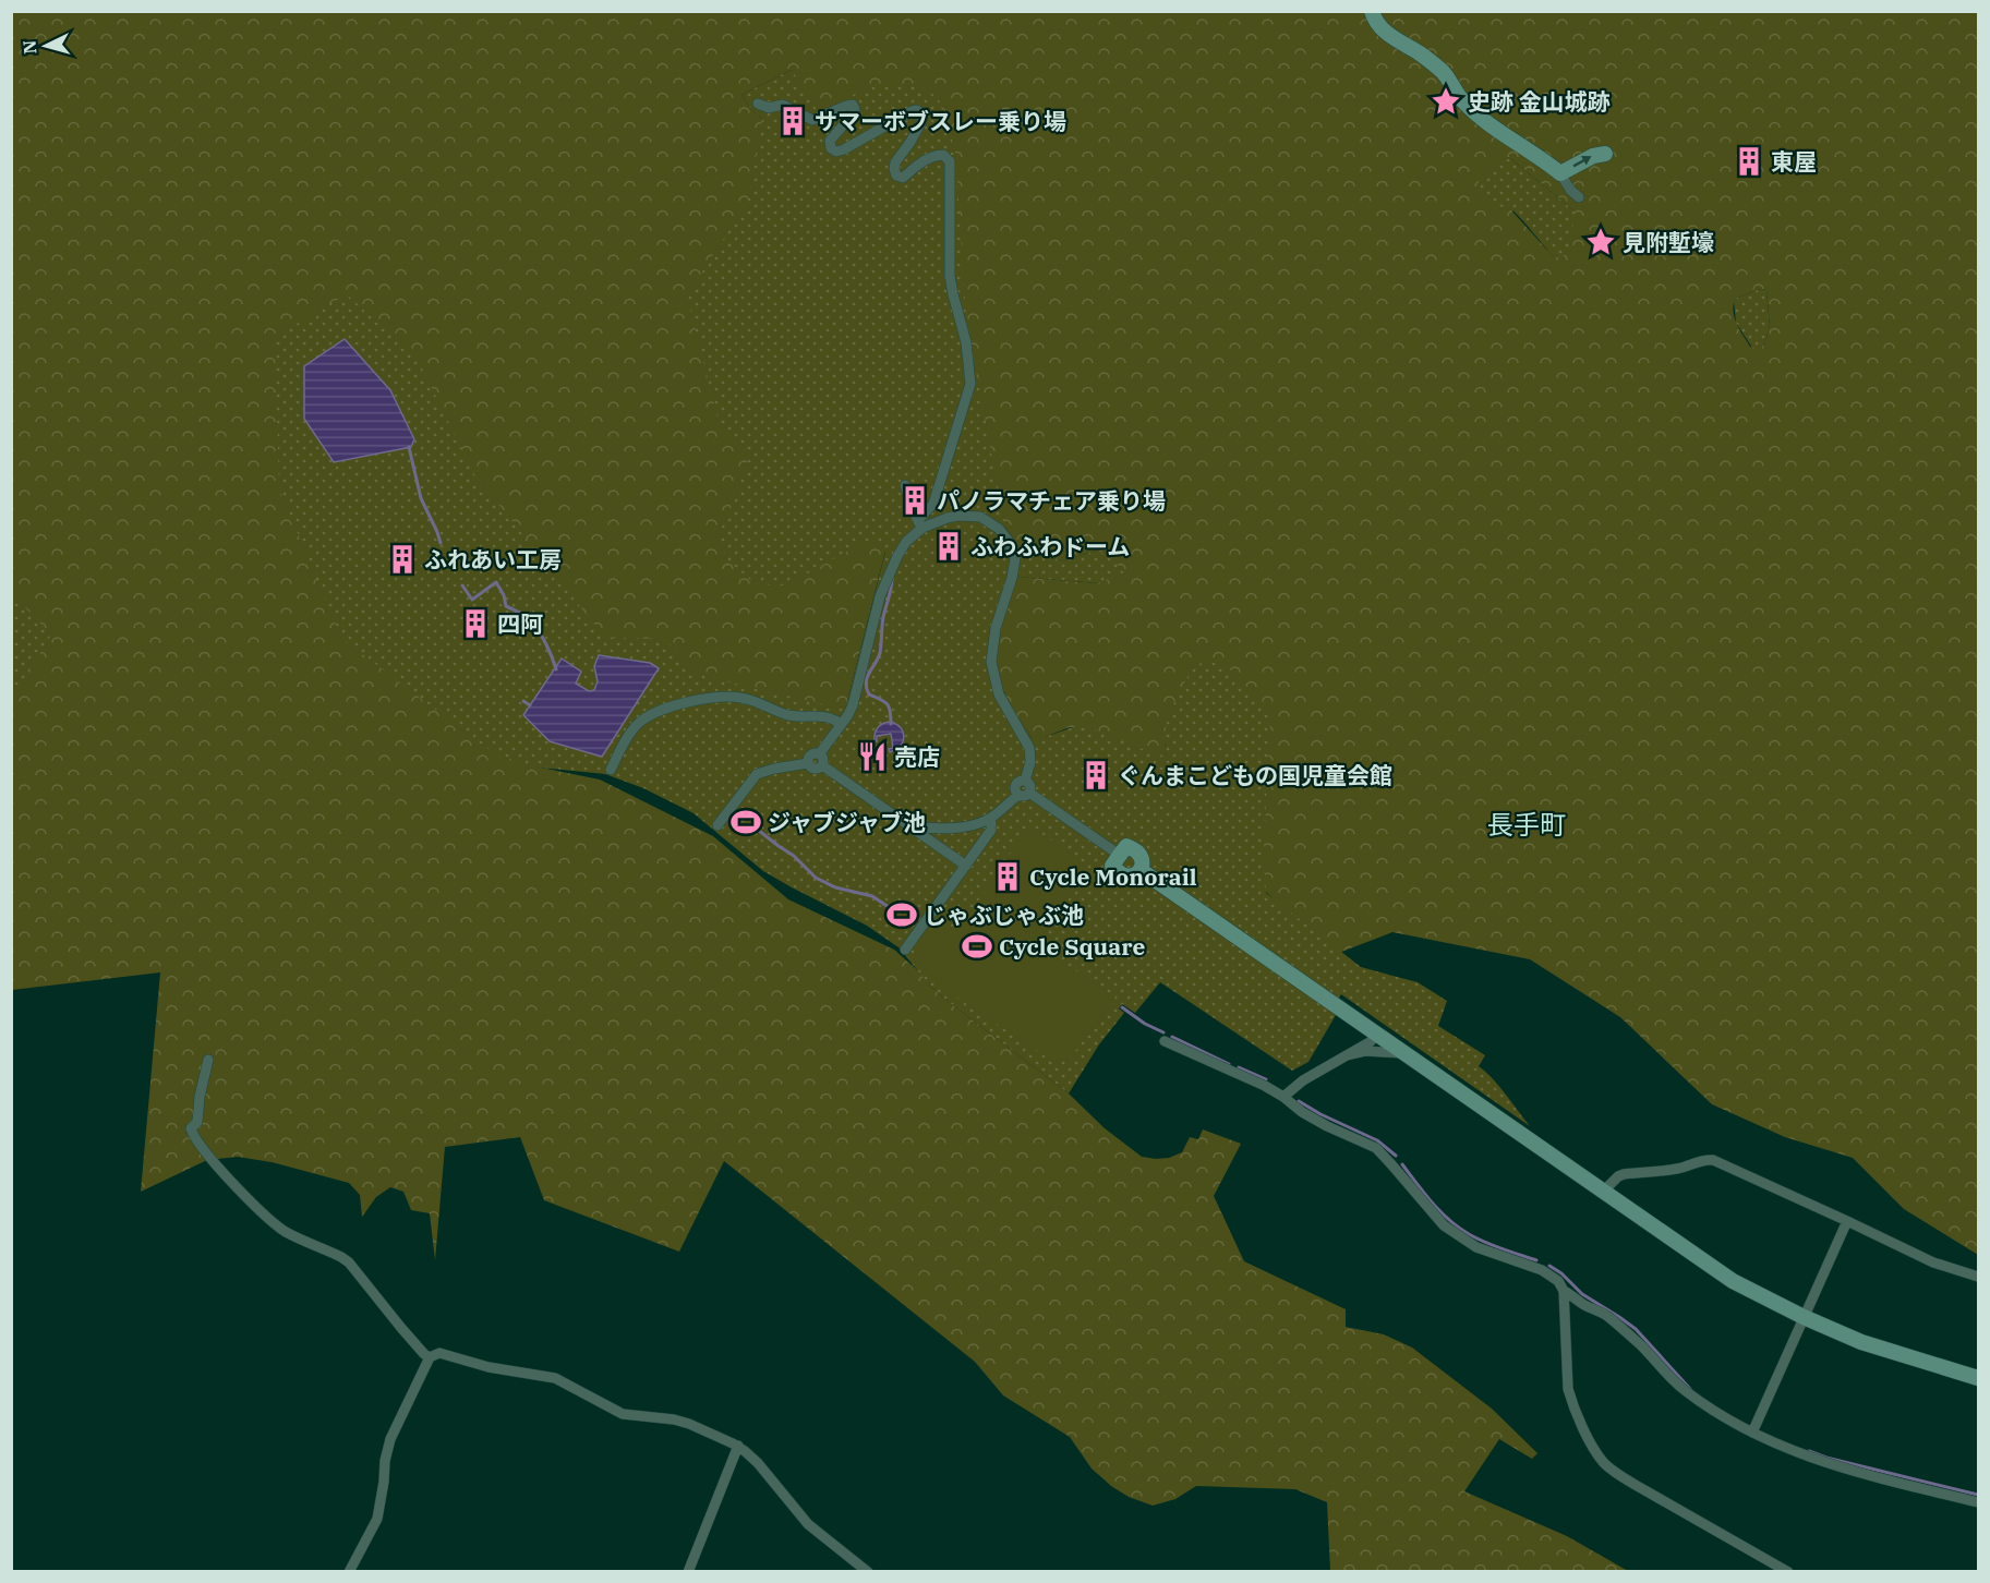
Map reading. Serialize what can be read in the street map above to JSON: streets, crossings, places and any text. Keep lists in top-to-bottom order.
{
  "districts": ["長手町"],
  "places": {
    "place": ["史跡 金山城跡", "見附塹壕"],
    "building": [
      "サマーボブスレー乗り場",
      "東屋",
      "パノラマチェア乗り場",
      "ふわふわドーム",
      "ふれあい工房",
      "四阿",
      "ぐんまこどもの国児童会館",
      "Cycle Monorail"
    ],
    "restaurant": ["売店"],
    "sports": ["ジャブジャブ池", "じゃぶじゃぶ池", "Cycle Square"]
  },
  "north": "left"
}
